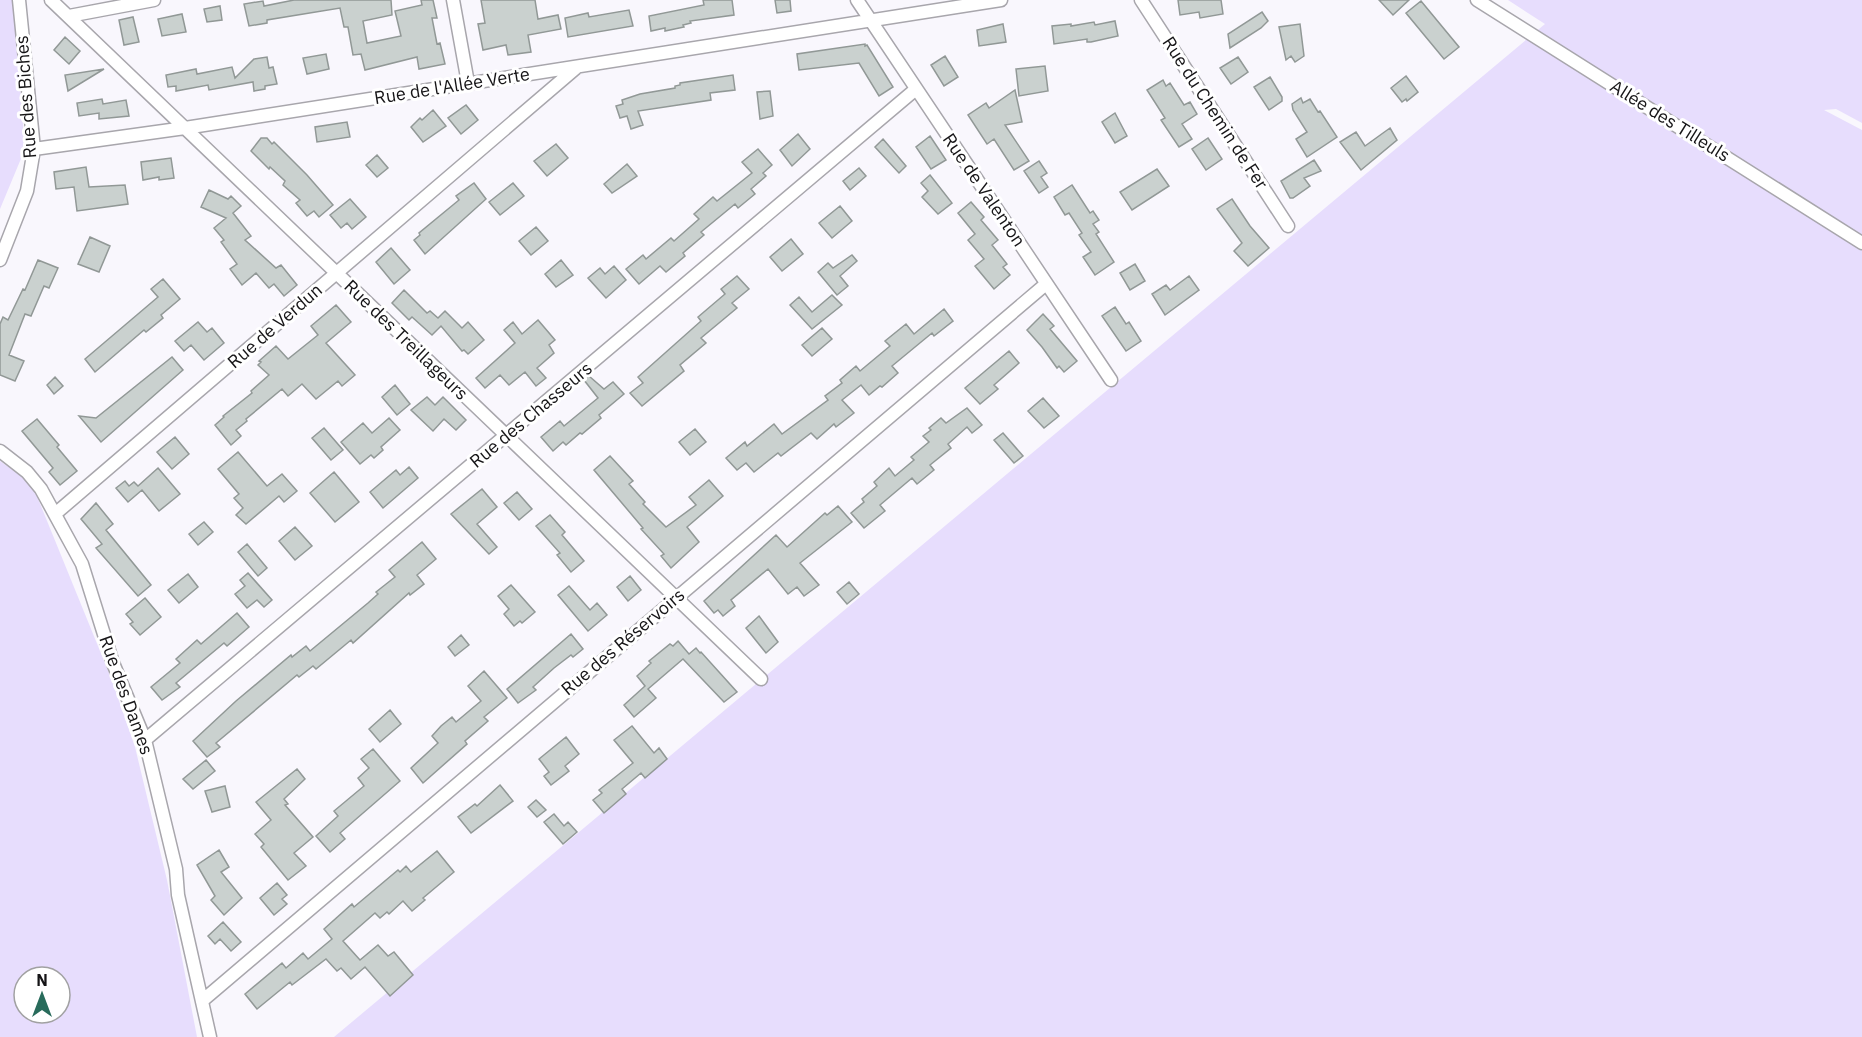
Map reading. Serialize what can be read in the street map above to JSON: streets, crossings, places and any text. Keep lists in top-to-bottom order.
{
  "streets": {
    "street": [
      "Rue de l'Allée Verte",
      "Rue des Biches",
      "Rue du Chemin de Fer",
      "Allée des Tilleuls",
      "Rue de Valenton",
      "Rue de Verdun",
      "Rue des Treillageurs",
      "Rue des Chasseurs",
      "Rue des Réservoirs",
      "Rue des Dames"
    ]
  },
  "crossings": [
    ["Rue de l'Allée Verte", "Rue des Biches"],
    ["Rue de l'Allée Verte", "Rue de Valenton"],
    ["Rue de l'Allée Verte", "Rue de Verdun"],
    ["Rue de l'Allée Verte", "Rue des Treillageurs"],
    ["Rue de Valenton", "Rue des Chasseurs"],
    ["Rue de Valenton", "Rue des Réservoirs"],
    ["Rue de Verdun", "Rue des Treillageurs"],
    ["Rue de Verdun", "Rue des Dames"],
    ["Rue des Treillageurs", "Rue des Chasseurs"],
    ["Rue des Treillageurs", "Rue des Réservoirs"],
    ["Rue des Chasseurs", "Rue des Dames"],
    ["Rue des Réservoirs", "Rue des Dames"]
  ],
  "north": "top"
}
